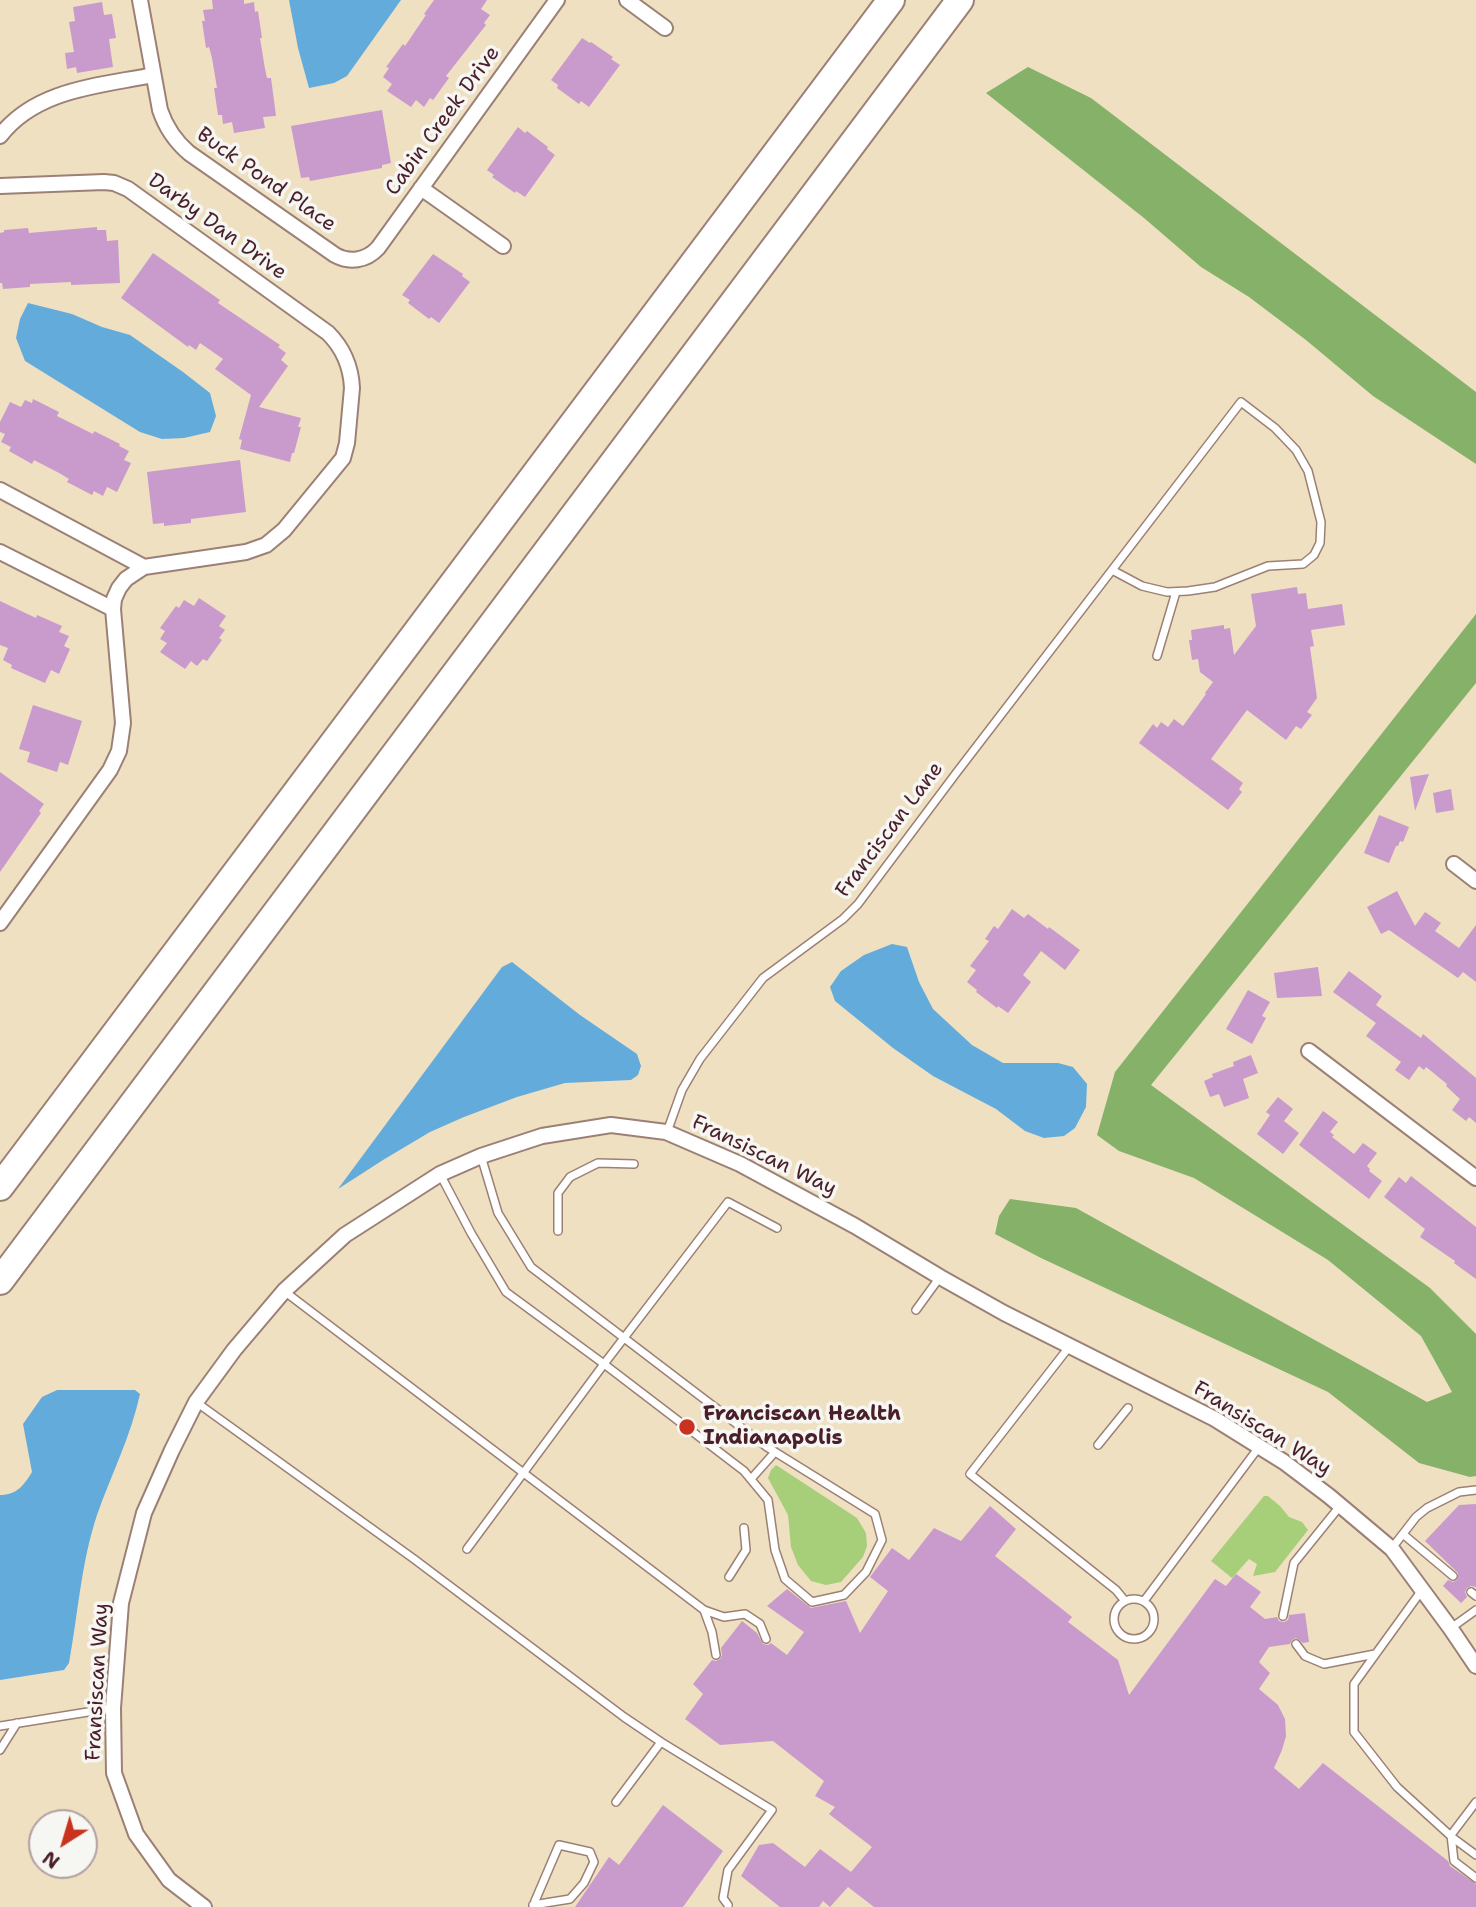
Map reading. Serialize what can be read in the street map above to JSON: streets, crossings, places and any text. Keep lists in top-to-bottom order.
{
  "streets": {
    "street": [
      "Cabin Creek Drive",
      "Buck Pond Place",
      "Darby Dan Drive",
      "Fransiscan Way"
    ],
    "lane": ["Franciscan Lane"]
  },
  "crossings": [
    ["Cabin Creek Drive", "Buck Pond Place"],
    ["Franciscan Lane", "Fransiscan Way"]
  ],
  "places": ["Franciscan Health Indianapolis"],
  "north": "bottom left"
}
